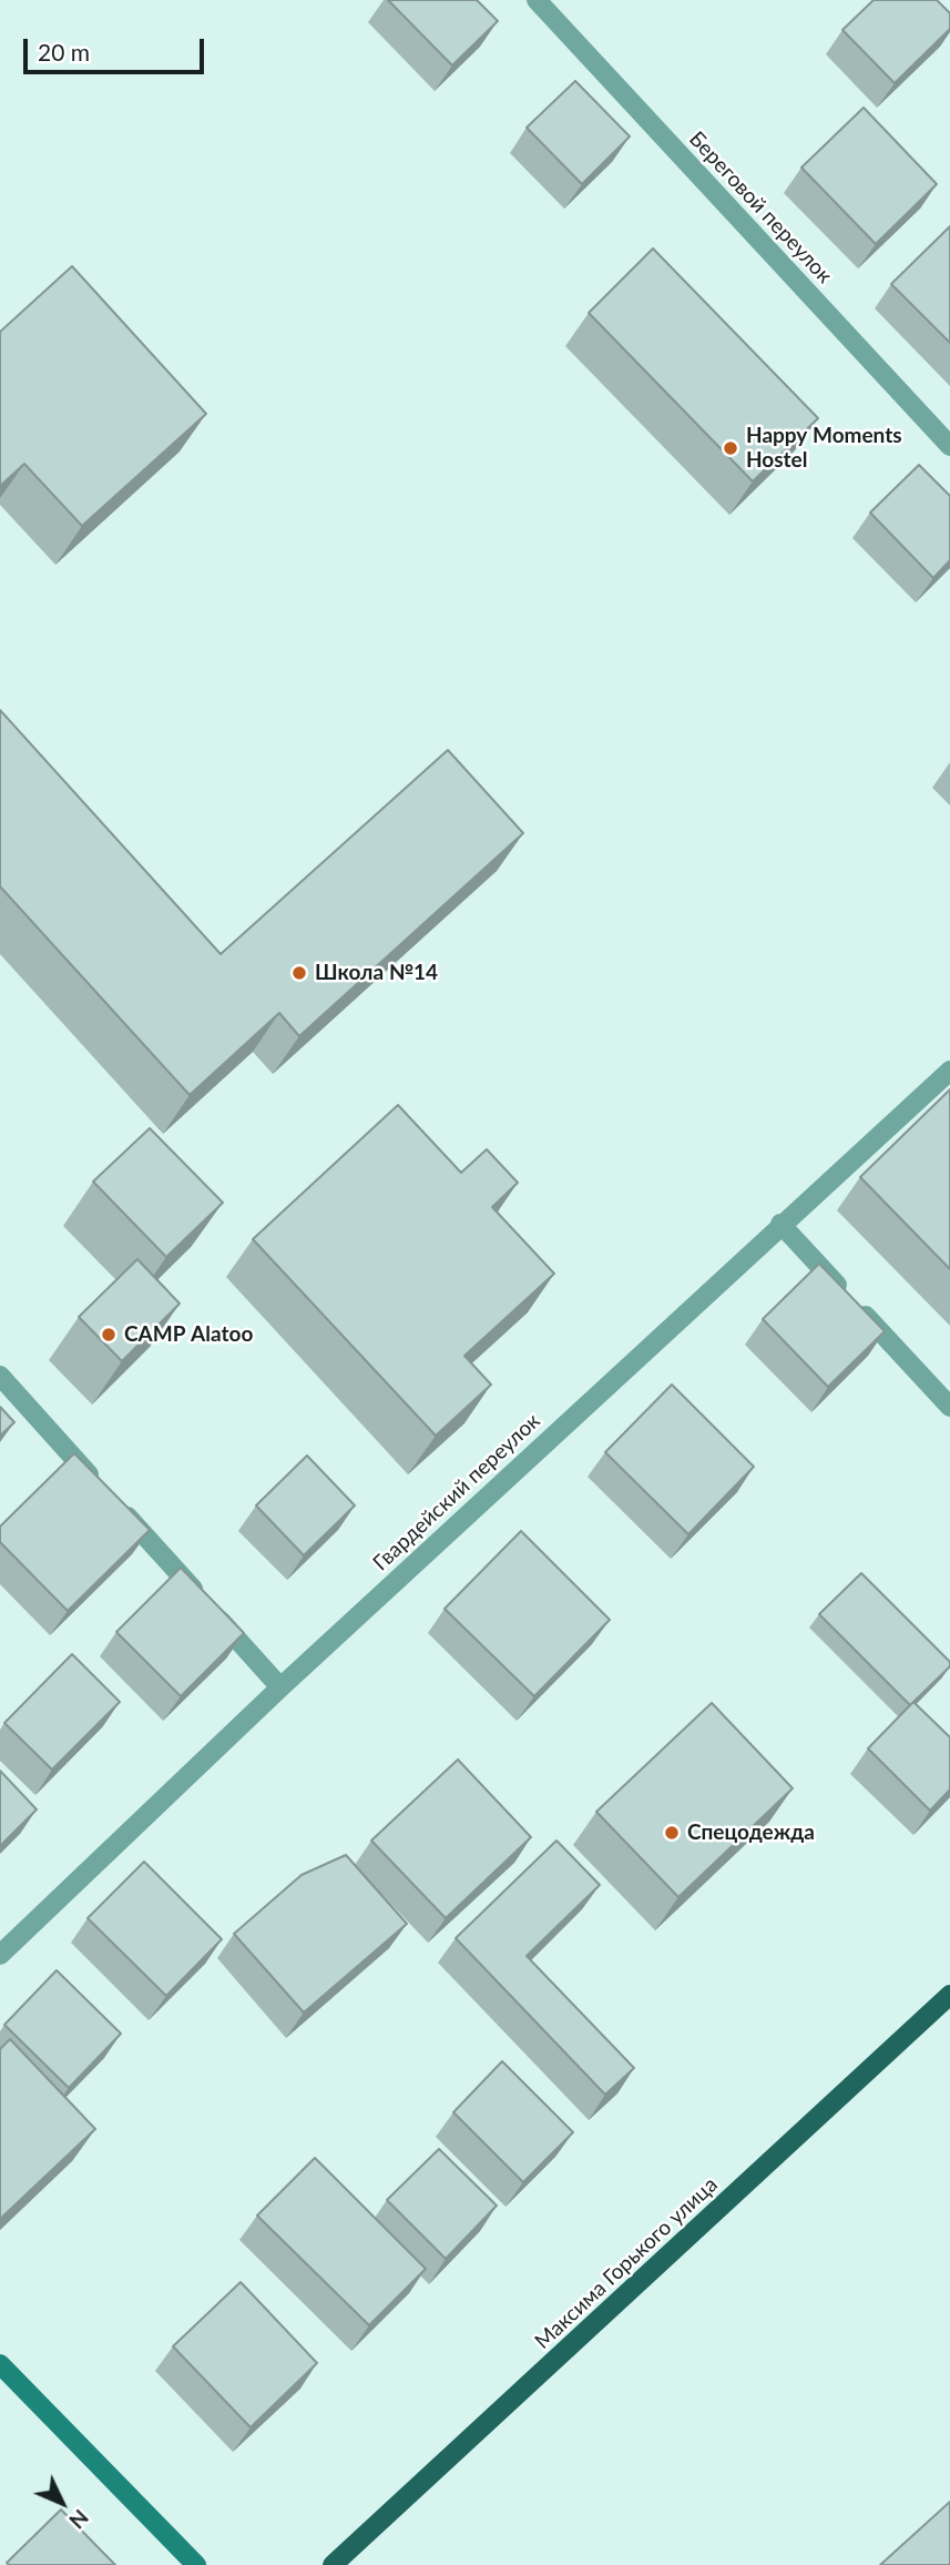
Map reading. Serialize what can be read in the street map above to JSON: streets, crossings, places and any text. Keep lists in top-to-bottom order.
{
  "streets": {
    "main road": ["Максима Горького улица"],
    "street": ["Береговой переулок", "Гвардейский переулок"]
  },
  "places": [
    "Happy Moments Hostel",
    "Школа №14",
    "CAMP Alatoo",
    "Спецодежда"
  ],
  "scale_bar": "20 m",
  "north": "bottom right"
}
